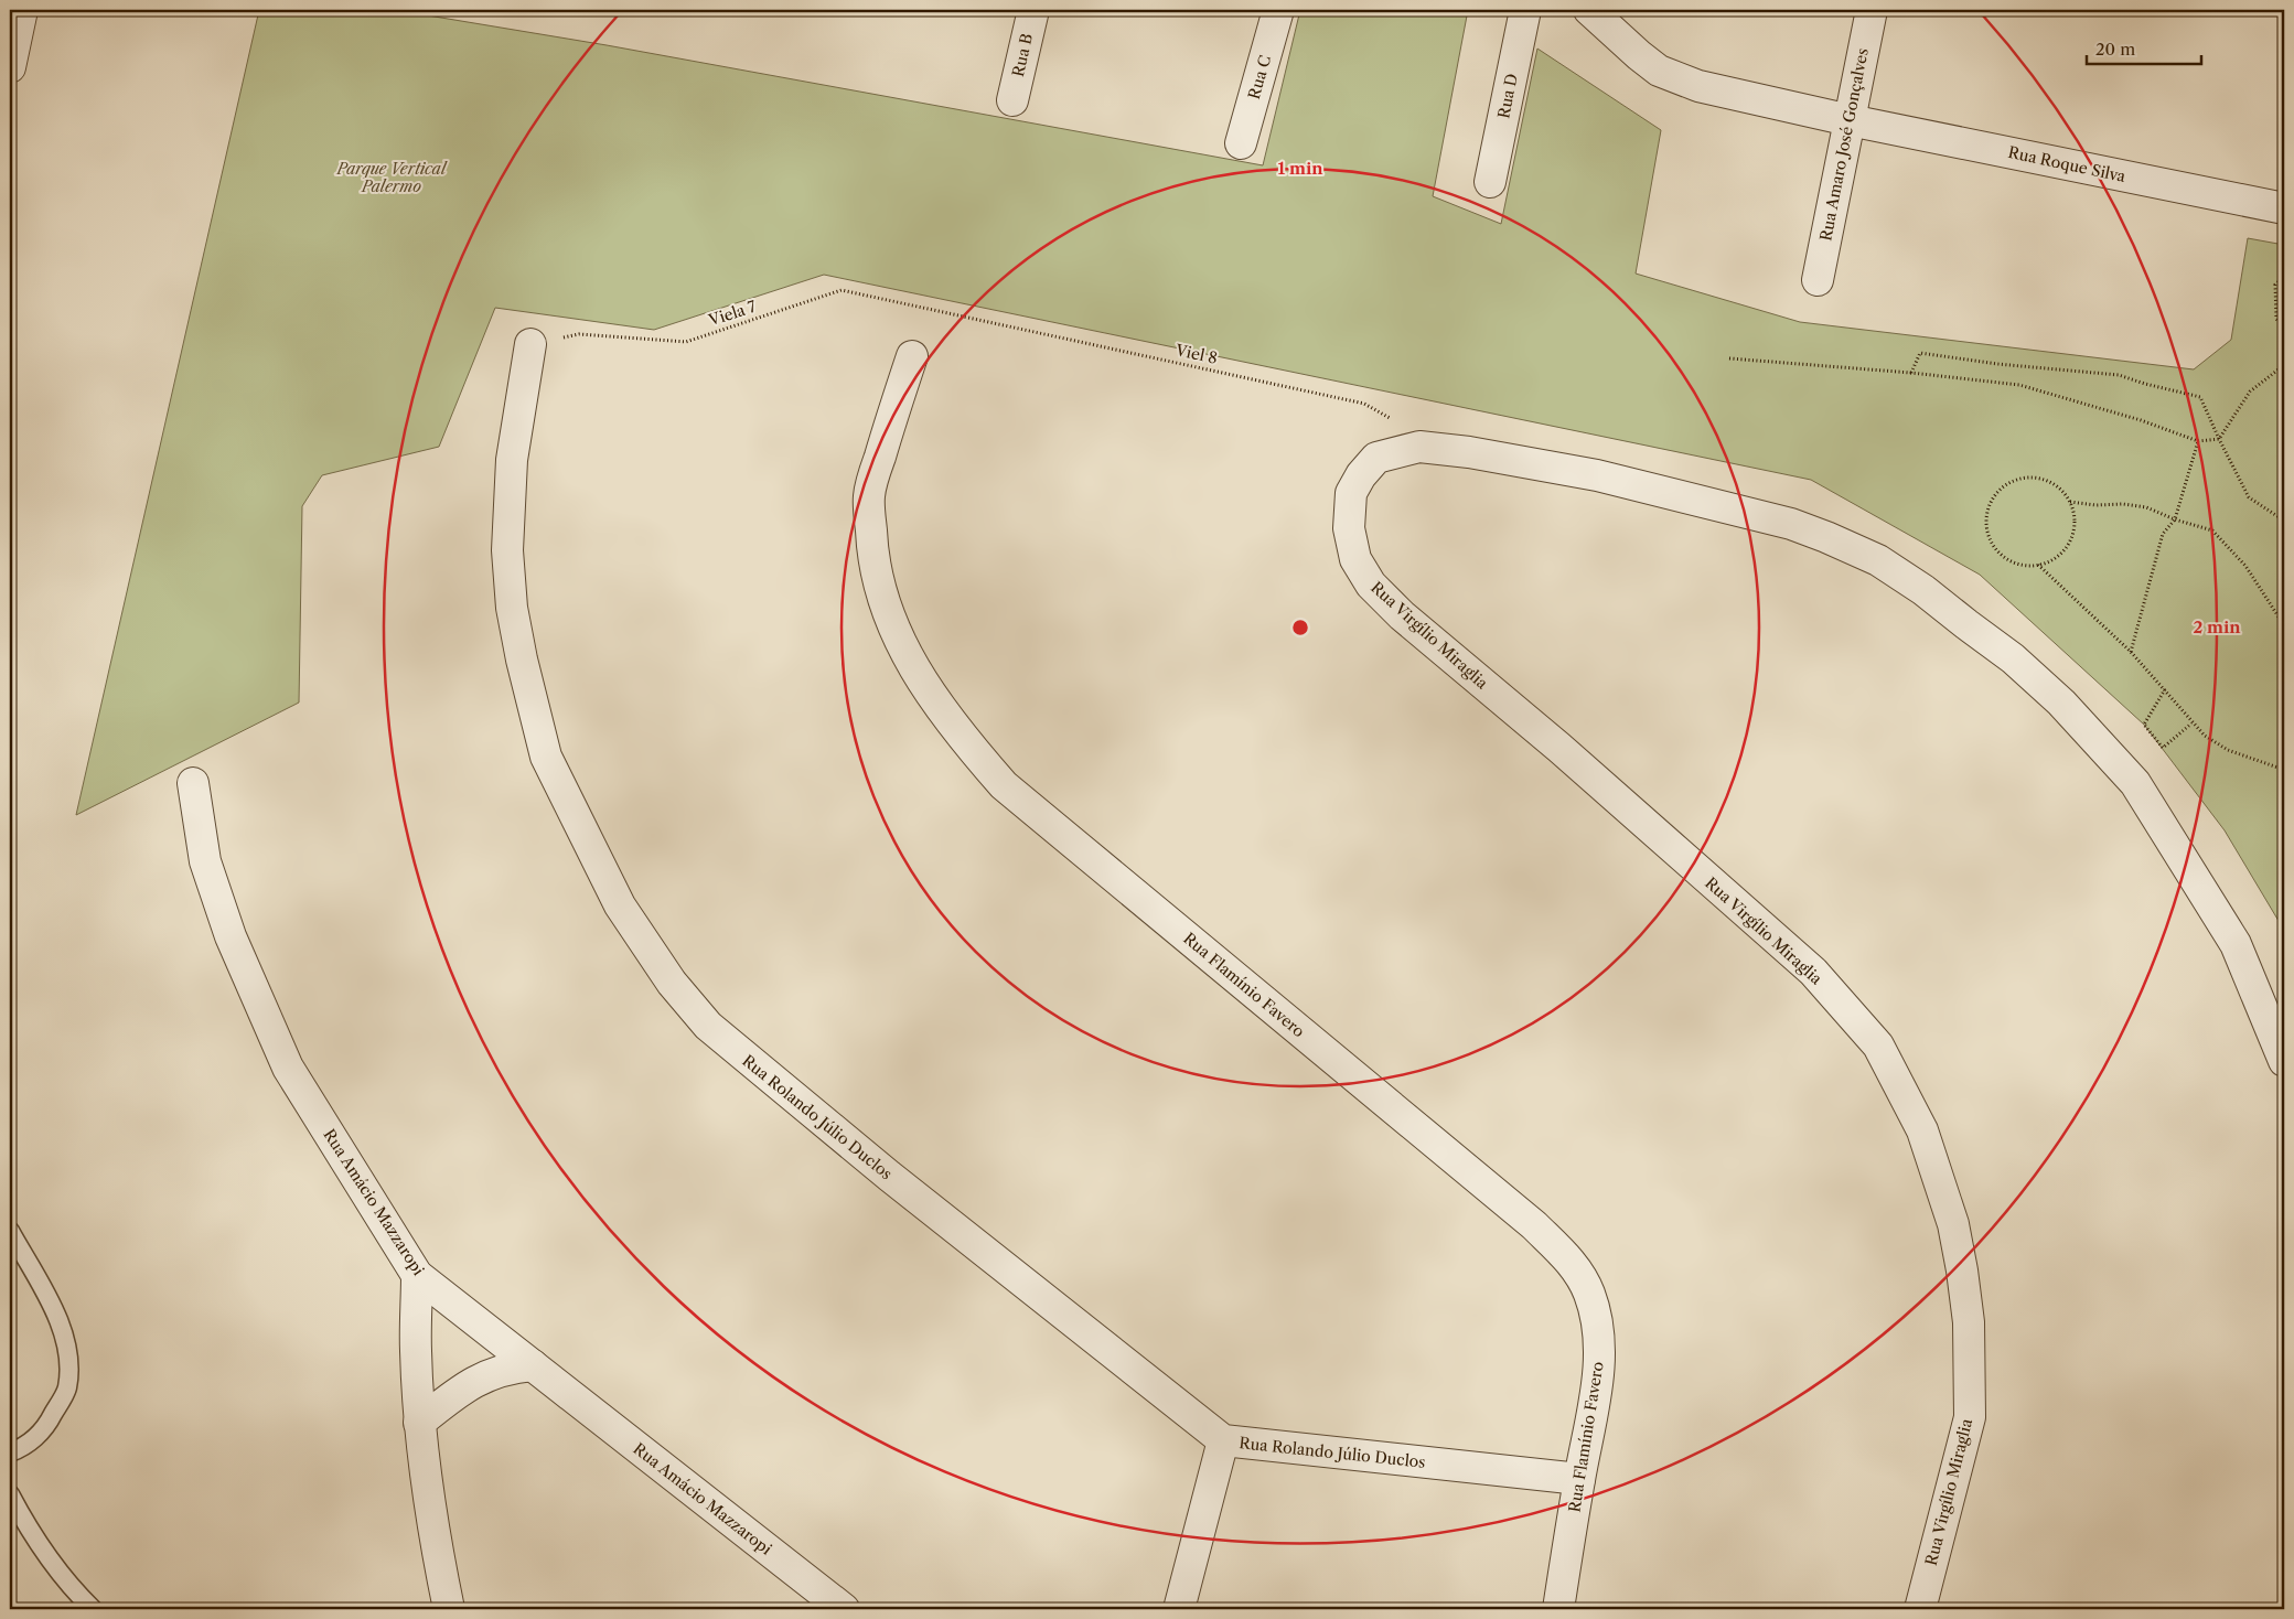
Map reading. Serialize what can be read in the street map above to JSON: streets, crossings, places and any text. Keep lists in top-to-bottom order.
{
  "streets": {
    "street": [
      "Rua B",
      "Rua C",
      "Rua D",
      "Rua Amaro José Gonçalves",
      "Rua Roque Silva",
      "Rua Virgílio Miraglia",
      "Rua Flamínio Favero",
      "Rua Rolando Júlio Duclos",
      "Rua Amácio Mazzaropi"
    ],
    "path": ["Viela 7", "Viel 8"]
  },
  "crossings": [
    ["Rua Amaro José Gonçalves", "Rua Roque Silva"],
    ["Viela 7", "Viel 8"],
    ["Viela 7", "Rua Rolando Júlio Duclos"],
    ["Rua Flamínio Favero", "Rua Rolando Júlio Duclos"]
  ],
  "parks": ["Parque Vertical Palermo"],
  "scale_bar": "20 m",
  "rings": ["1 min", "2 min"]
}
